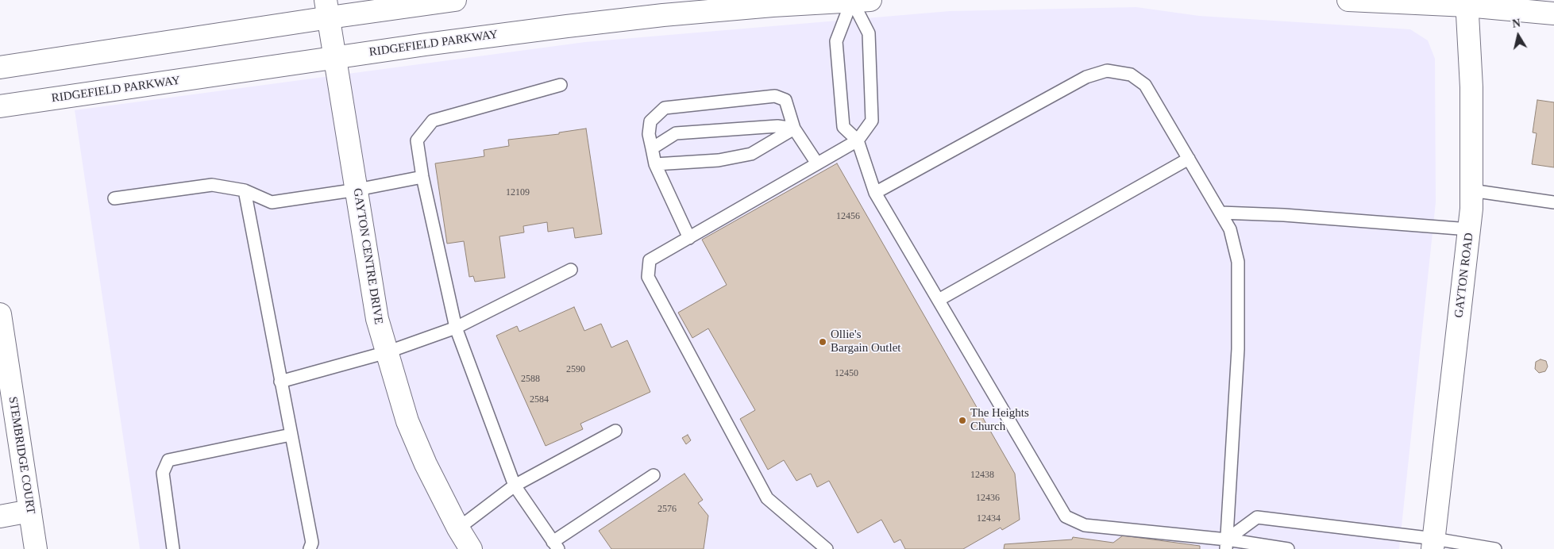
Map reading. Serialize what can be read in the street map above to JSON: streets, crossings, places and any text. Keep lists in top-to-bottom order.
{
  "streets": {
    "main road": [
      "RIDGEFIELD PARKWAY",
      "GAYTON CENTRE DRIVE",
      "GAYTON ROAD",
      "STEMBRIDGE COURT"
    ]
  },
  "crossings": [
    ["RIDGEFIELD PARKWAY", "GAYTON CENTRE DRIVE"]
  ],
  "places": ["Ollie's Bargain Outlet", "The Heights Church"],
  "house_numbers": [
    "12109",
    "12456",
    "2590",
    "12450",
    "2588",
    "2584",
    "12438",
    "12436",
    "2576",
    "12434"
  ],
  "north": "top"
}
